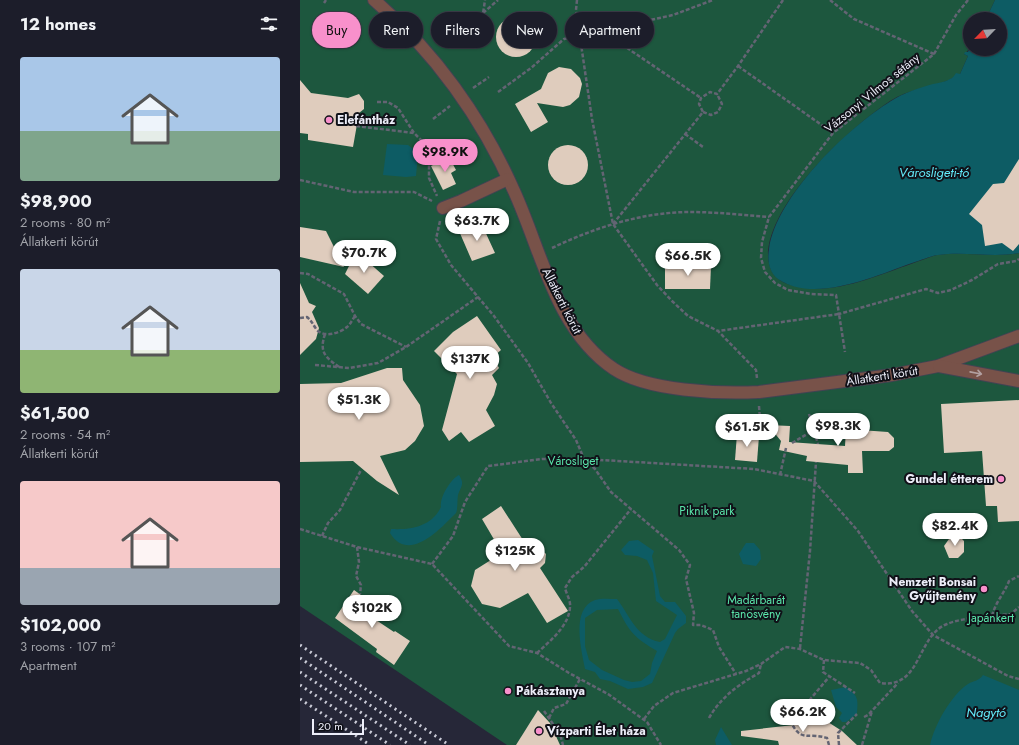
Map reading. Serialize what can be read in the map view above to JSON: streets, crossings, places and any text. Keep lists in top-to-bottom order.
{
  "streets": {
    "street": ["Állatkerti körút"],
    "path": ["Vázsonyi Vilmos sétány"]
  },
  "water": ["Városligeti-tó", "Nagytó"],
  "parks": [
    "Városliget",
    "Piknik park",
    "Madárbarát tanösvény",
    "Japánkert"
  ],
  "places": [
    "Elefántház",
    "Gundel étterem",
    "Nemzeti Bonsai Gyűjtemény",
    "Pákásztanya",
    "Vízparti Élet háza"
  ],
  "scale_bar": "20 m",
  "north": "bottom left",
  "page": {
    "heading": "12 homes",
    "chip": [
      "Buy",
      "Rent",
      "Filters",
      "New",
      "Apartment"
    ],
    "list": [
      {
        "name": "$98,900",
        "note": "2 rooms · 80 m² · Állatkerti körút"
      },
      {
        "name": "$61,500",
        "note": "2 rooms · 54 m² · Állatkerti körút"
      },
      {
        "name": "$102,000",
        "note": "3 rooms · 107 m² · Apartment"
      }
    ],
    "price": [
      "$98.9K",
      "$63.7K",
      "$70.7K",
      "$66.5K",
      "$137K",
      "$51.3K",
      "$98.3K",
      "$61.5K",
      "$82.4K",
      "$125K",
      "$102K",
      "$66.2K"
    ],
    "scale": "20 m"
  }
}
